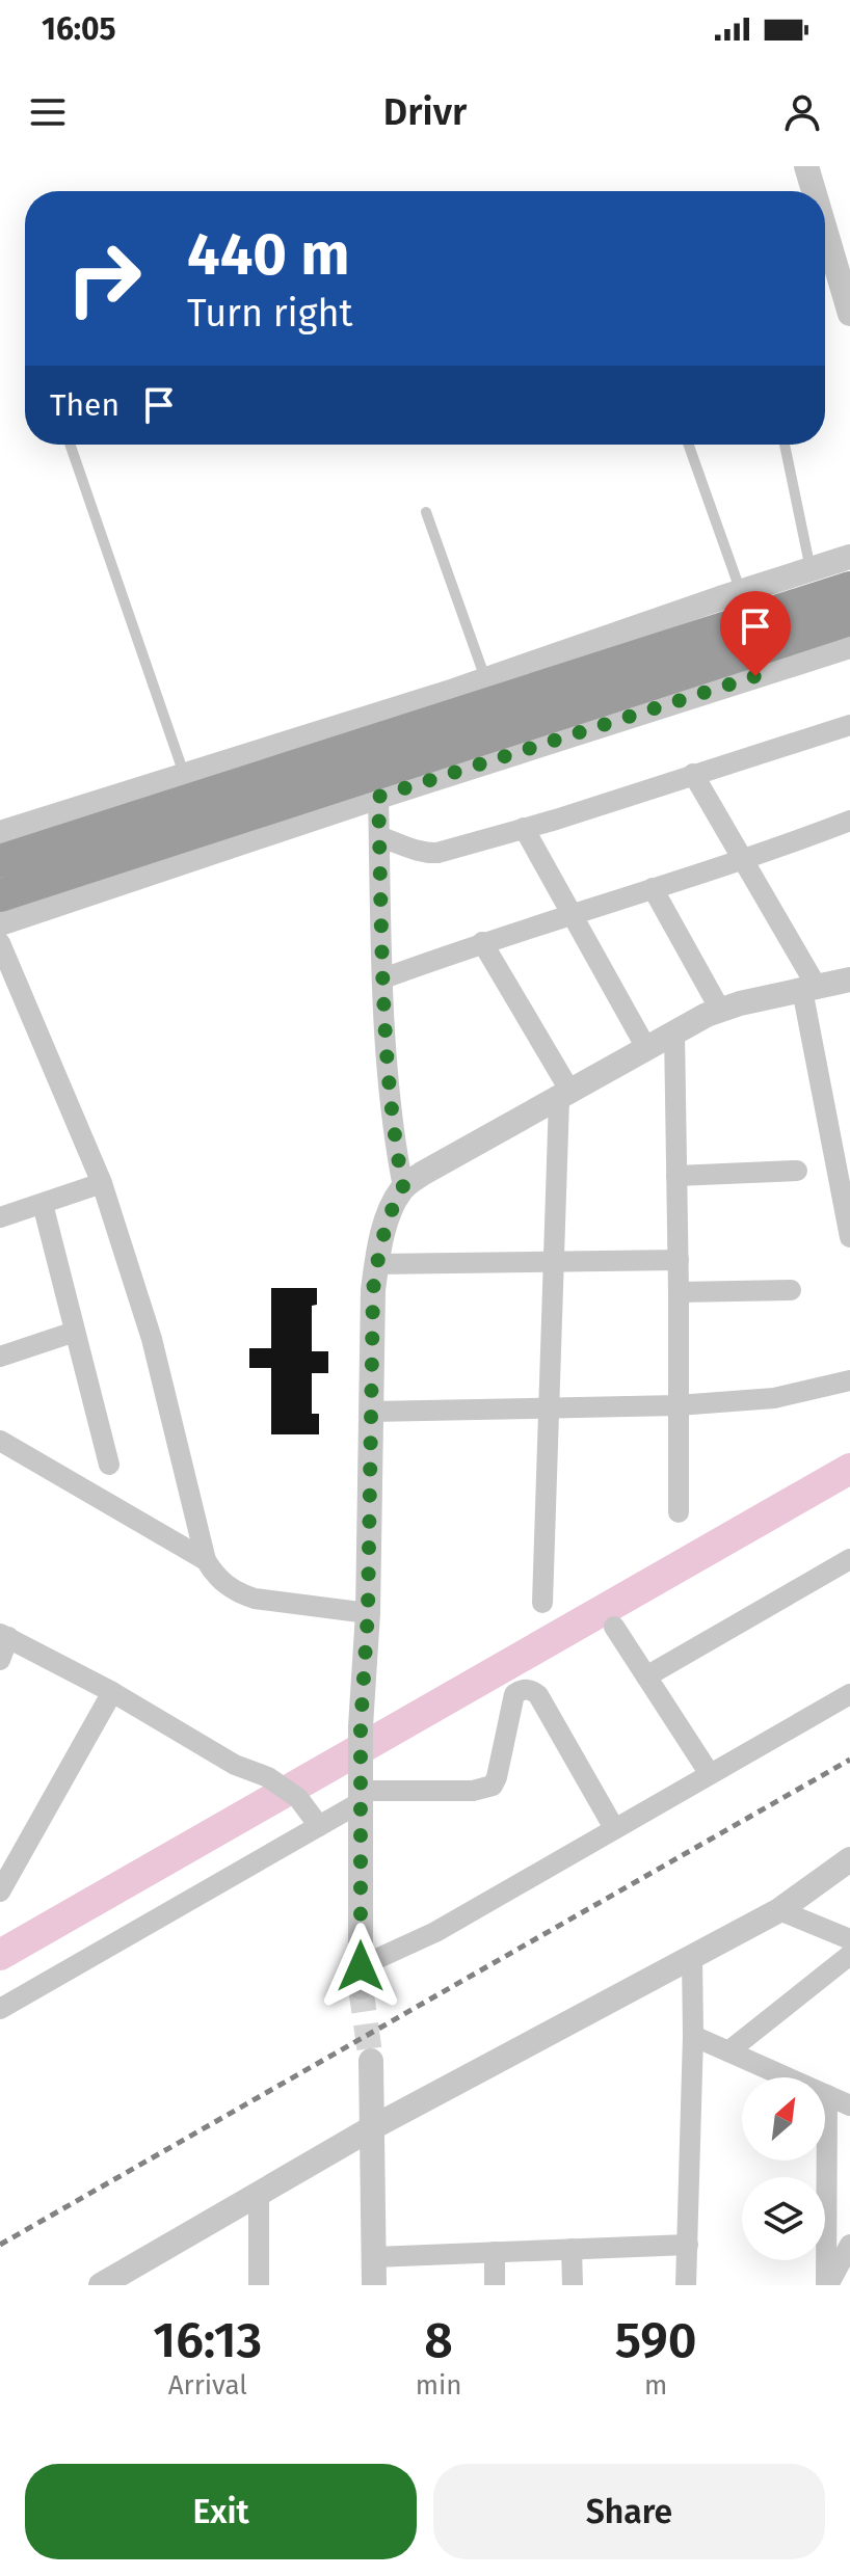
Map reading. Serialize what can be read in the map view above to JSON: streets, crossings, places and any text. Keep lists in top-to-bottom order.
{
  "north": "top right",
  "page": {
    "status": "16:05",
    "header": "Drivr",
    "turn": ["440 m", "Turn right"],
    "then": "Then",
    "eta": [
      "16:13",
      "Arrival",
      "8",
      "min",
      "590",
      "m"
    ],
    "buttons": ["Exit", "Share"]
  }
}
